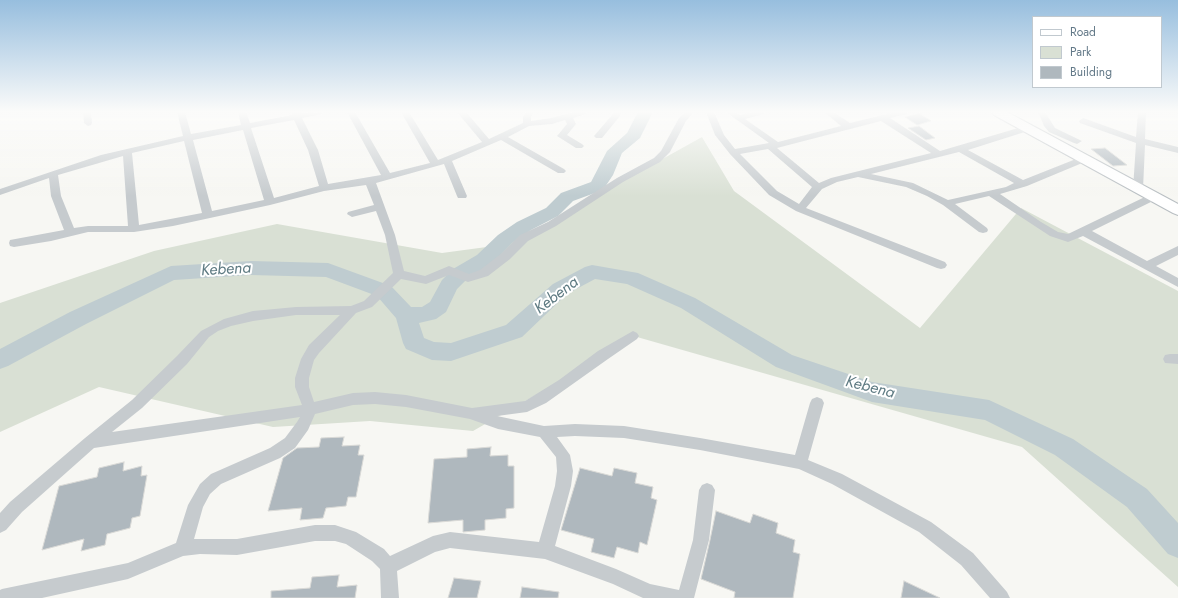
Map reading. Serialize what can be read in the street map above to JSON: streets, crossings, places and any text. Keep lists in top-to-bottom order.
{
  "water": ["Kebena"],
  "legend": ["Road", "Park", "Building"]
}
